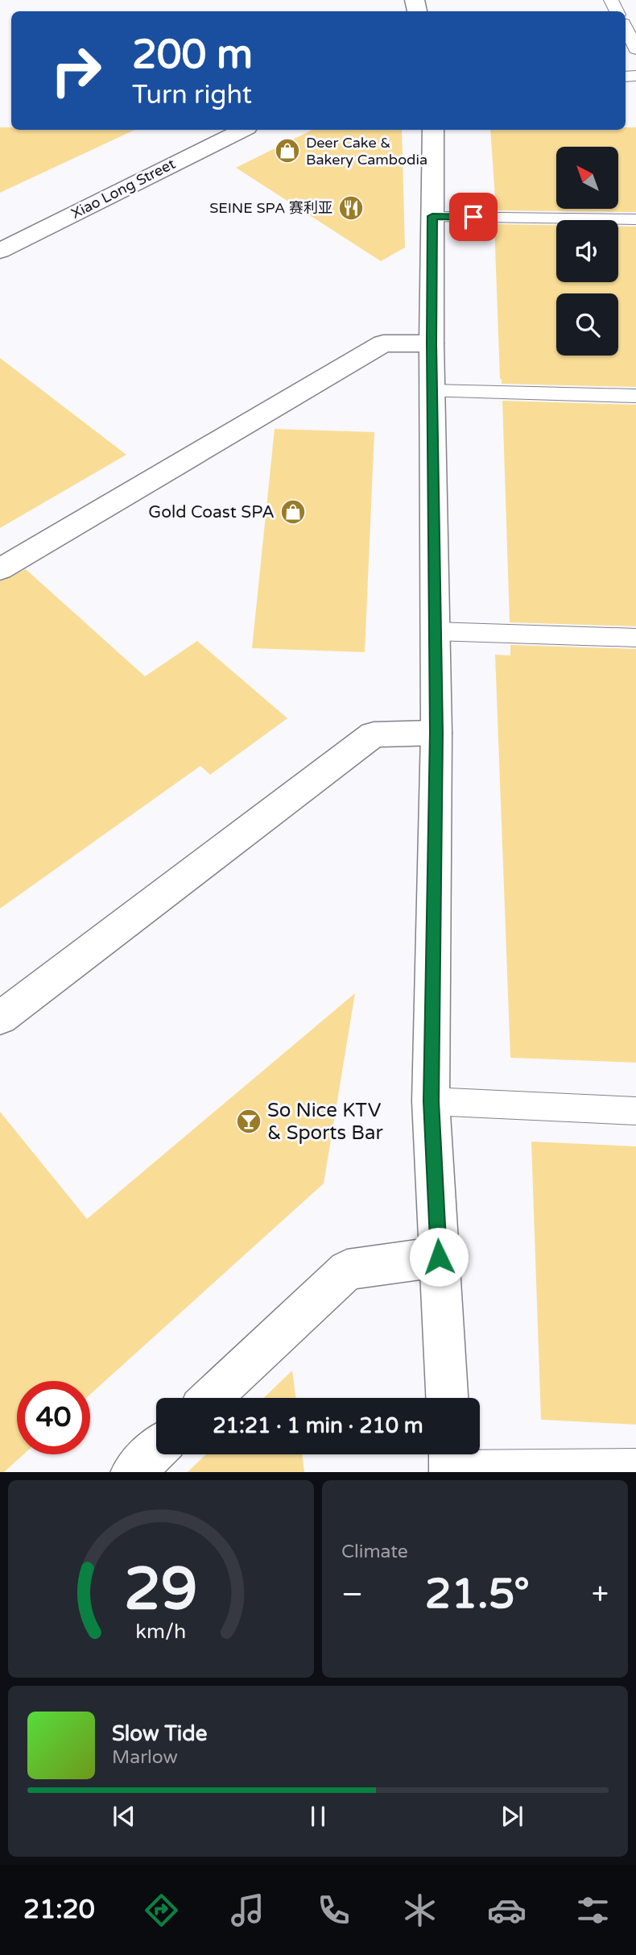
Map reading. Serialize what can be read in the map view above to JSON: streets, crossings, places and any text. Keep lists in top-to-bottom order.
{
  "streets": {
    "street": ["Xiao Long Street"]
  },
  "places": {
    "shop": ["Deer Cake & Bakery Cambodia", "Gold Coast SPA"],
    "restaurant": ["SEINE SPA 赛利亚"],
    "bar": ["So Nice KTV & Sports Bar"]
  },
  "north": "top left",
  "page": {
    "turn": ["200 m", "Turn right"],
    "limit": "40",
    "trip": "21:21 · 1 min · 210 m",
    "tile": "Climate",
    "heat": ["−", "21.5°", "+"],
    "song": ["Slow Tide", "Marlow"],
    "tabs": "21:20",
    "gauge": ["29", "km/h"]
  }
}
